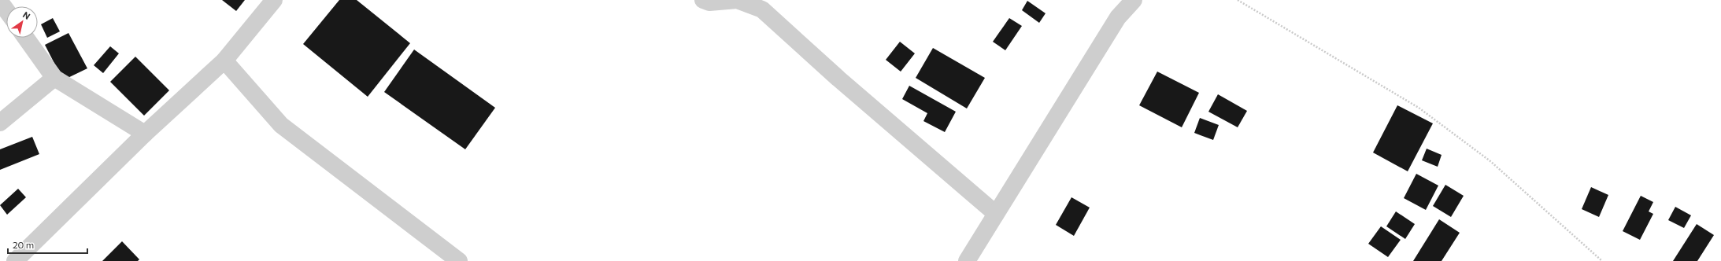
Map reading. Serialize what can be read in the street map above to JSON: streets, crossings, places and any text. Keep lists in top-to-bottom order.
{
  "scale_bar": "20 m",
  "north": "top right"
}
